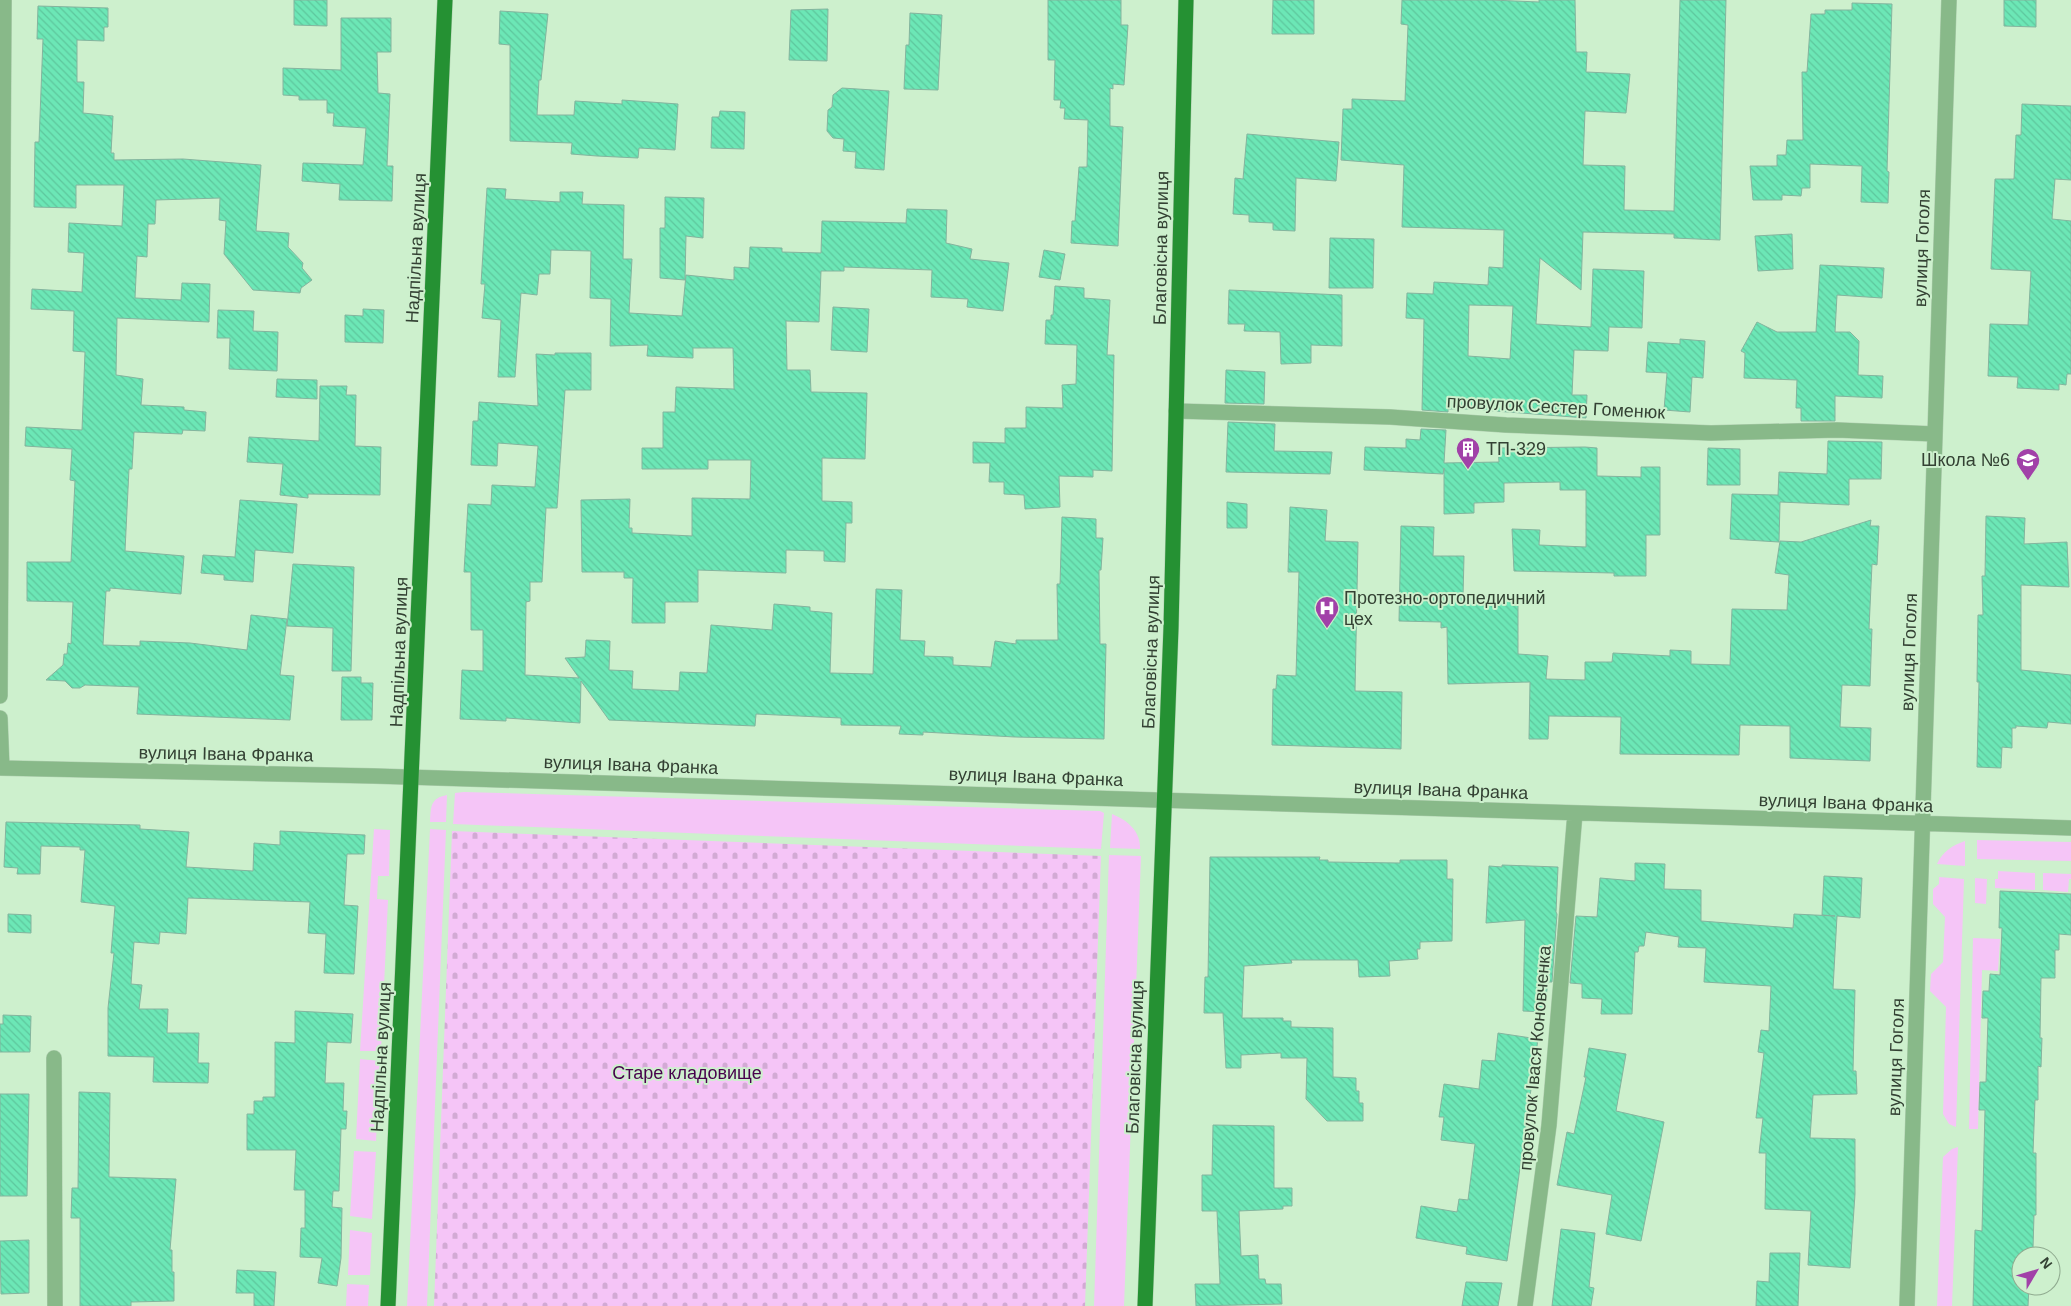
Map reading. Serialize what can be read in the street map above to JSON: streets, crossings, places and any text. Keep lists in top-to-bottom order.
{
  "streets": {
    "main road": ["Надпільна вулиця", "Благовісна вулиця"],
    "street": [
      "вулиця Гоголя",
      "провулок Сестер Гоменюк",
      "вулиця Івана Франка",
      "провулок Івася Коновченка"
    ]
  },
  "crossings": [
    ["Надпільна вулиця", "вулиця Івана Франка"],
    ["Благовісна вулиця", "провулок Сестер Гоменюк"],
    ["Благовісна вулиця", "вулиця Івана Франка"],
    ["вулиця Гоголя", "провулок Сестер Гоменюк"],
    ["вулиця Гоголя", "вулиця Івана Франка"],
    ["вулиця Івана Франка", "провулок Івася Коновченка"]
  ],
  "parks": ["Старе кладовище"],
  "places": {
    "building": ["ТП-329"],
    "school or university": ["Школа №6"],
    "hospital": ["Протезно-ортопедичний цех"]
  },
  "north": "top right"
}
